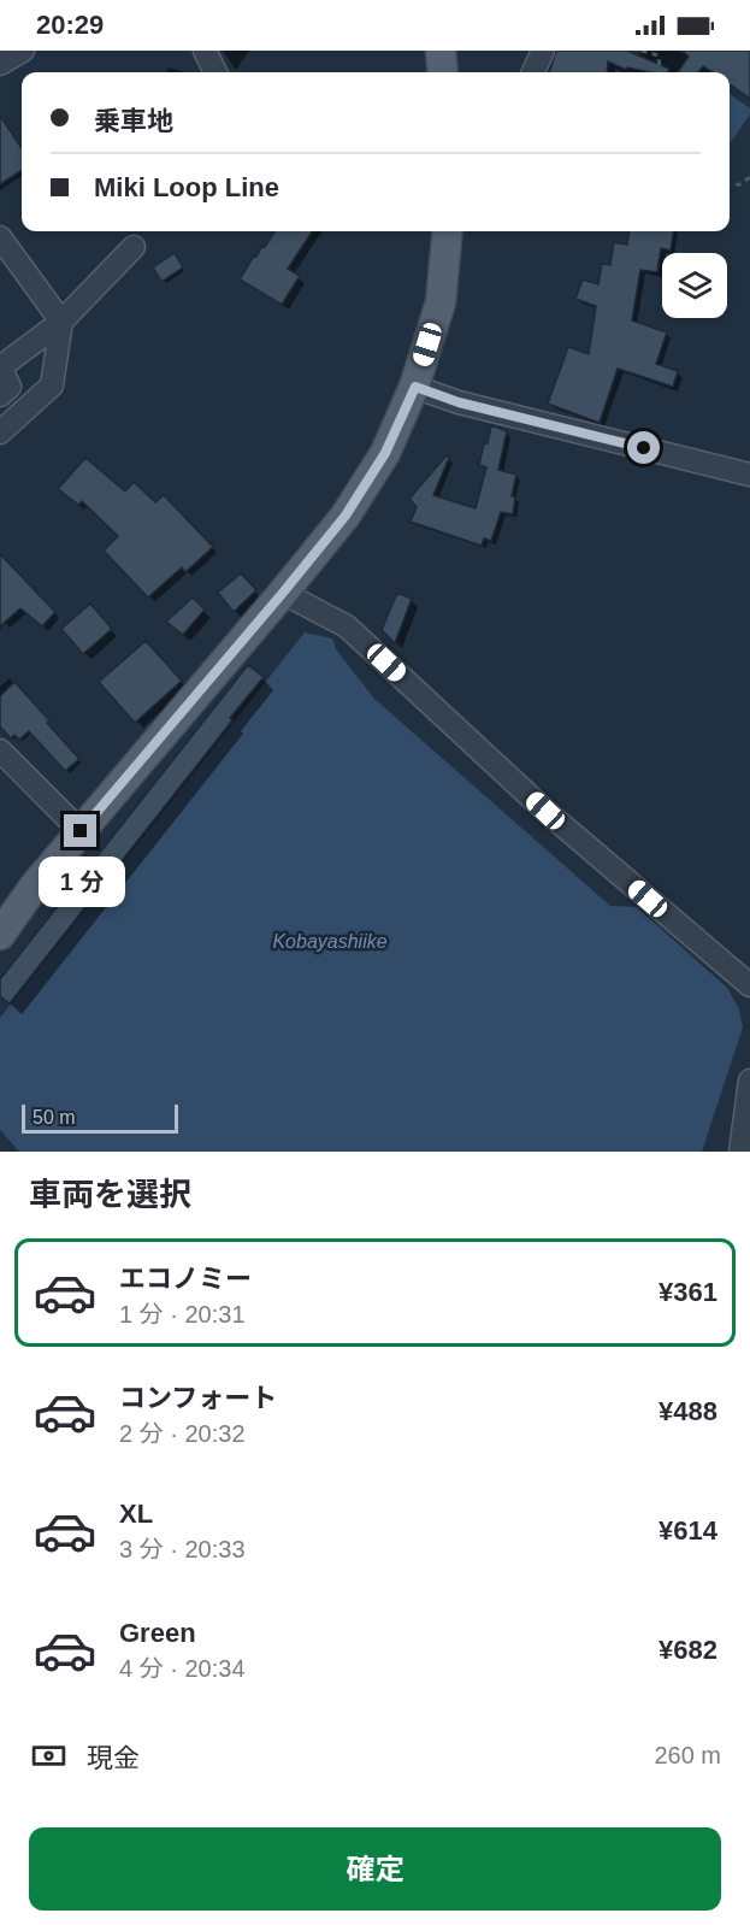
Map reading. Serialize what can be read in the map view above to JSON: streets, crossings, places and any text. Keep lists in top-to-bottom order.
{
  "water": ["Kobayashiike"],
  "scale_bar": "50 m",
  "page": {
    "status": "20:29",
    "banner": ["乗車地", "Miki Loop Line"],
    "bubble": "1 分",
    "scale": "50 m",
    "heading": "車両を選択",
    "list": [
      {
        "name": "エコノミー",
        "note": "1 分 · 20:31",
        "value": "¥361"
      },
      {
        "name": "コンフォート",
        "note": "2 分 · 20:32",
        "value": "¥488"
      },
      {
        "name": "XL",
        "note": "3 分 · 20:33",
        "value": "¥614"
      },
      {
        "name": "Green",
        "note": "4 分 · 20:34",
        "value": "¥682"
      }
    ],
    "pay": ["現金", "260 m"],
    "buttons": "確定"
  }
}
